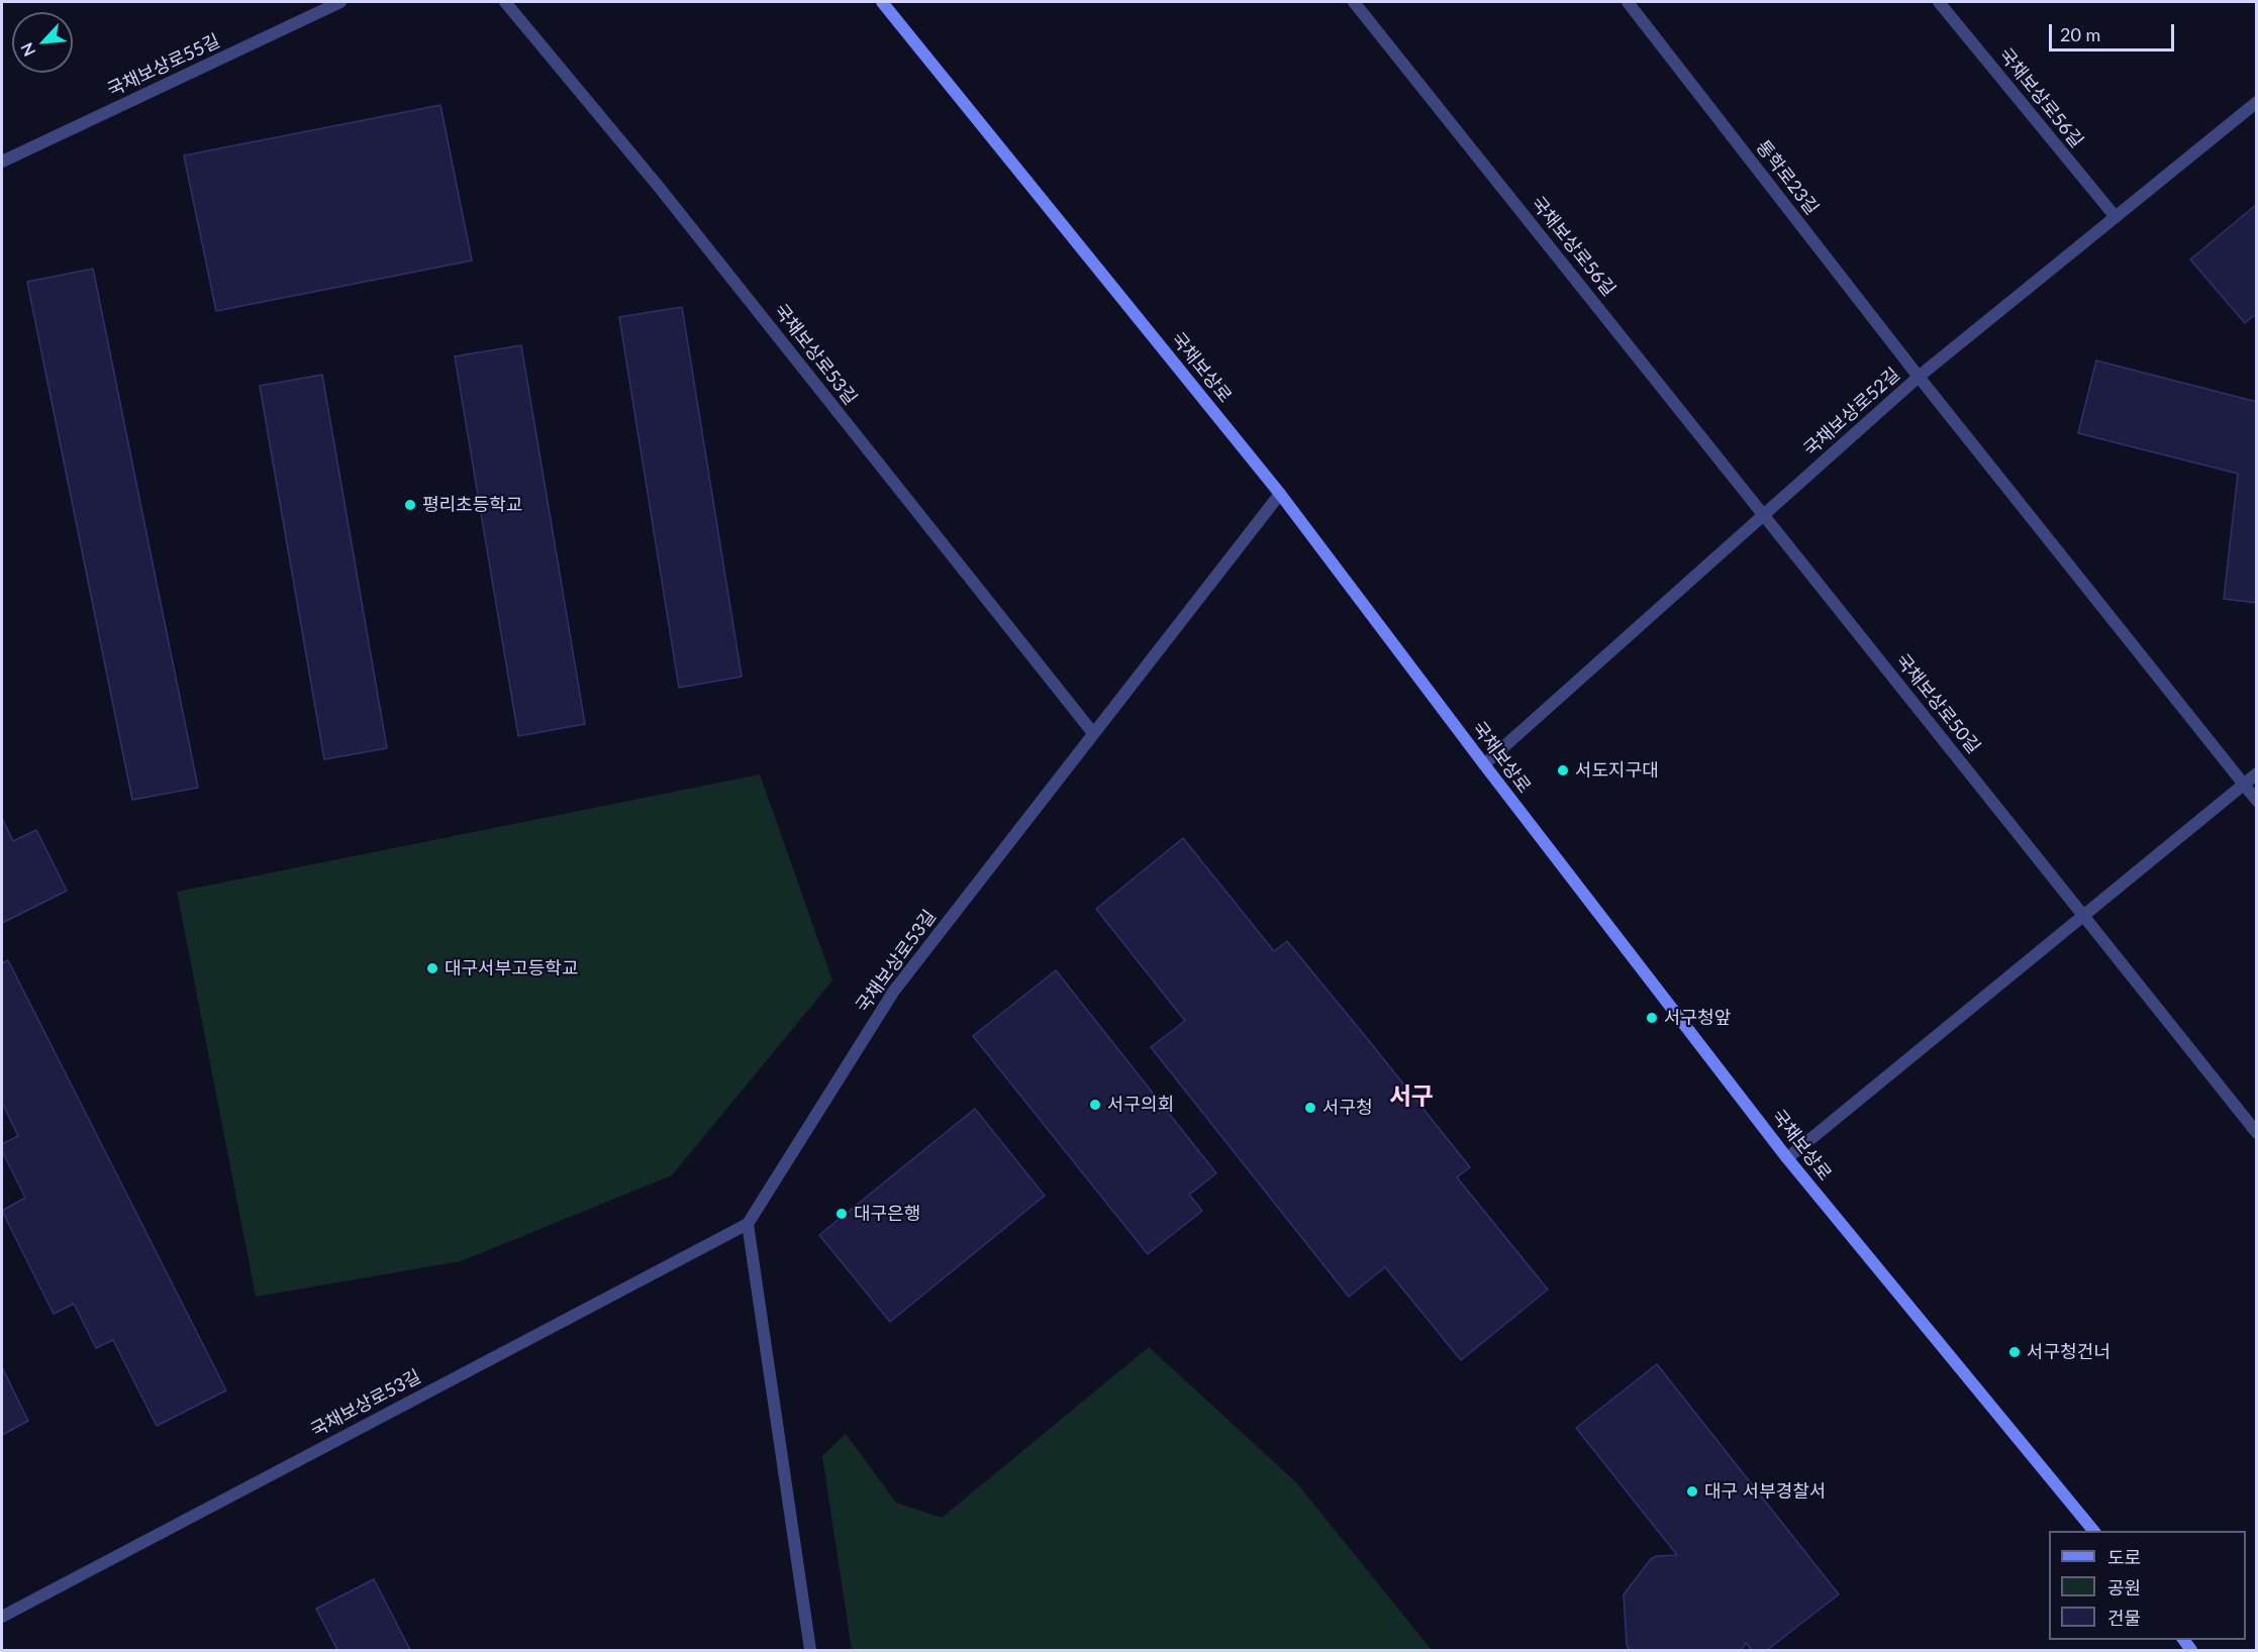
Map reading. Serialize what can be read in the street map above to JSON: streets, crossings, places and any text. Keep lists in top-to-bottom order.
{
  "streets": {
    "main road": ["국채보상로"],
    "street": [
      "국채보상로55길",
      "국채보상로56길",
      "통학로23길",
      "국채보상로53길",
      "국채보상로52길",
      "국채보상로50길"
    ]
  },
  "crossings": [
    ["국채보상로56길", "국채보상로52길"],
    ["국채보상로56길", "국채보상로50길"],
    ["통학로23길", "국채보상로52길"],
    ["국채보상로53길", "국채보상로"],
    ["국채보상로", "국채보상로52길"],
    ["국채보상로52길", "국채보상로50길"]
  ],
  "districts": ["서구"],
  "places": [
    "평리초등학교",
    "서도지구대",
    "대구서부고등학교",
    "서구청앞",
    "서구의회",
    "서구청",
    "대구은행",
    "서구청건너",
    "대구 서부경찰서"
  ],
  "legend": ["도로", "공원", "건물"],
  "scale_bar": "20 m",
  "north": "bottom left"
}
